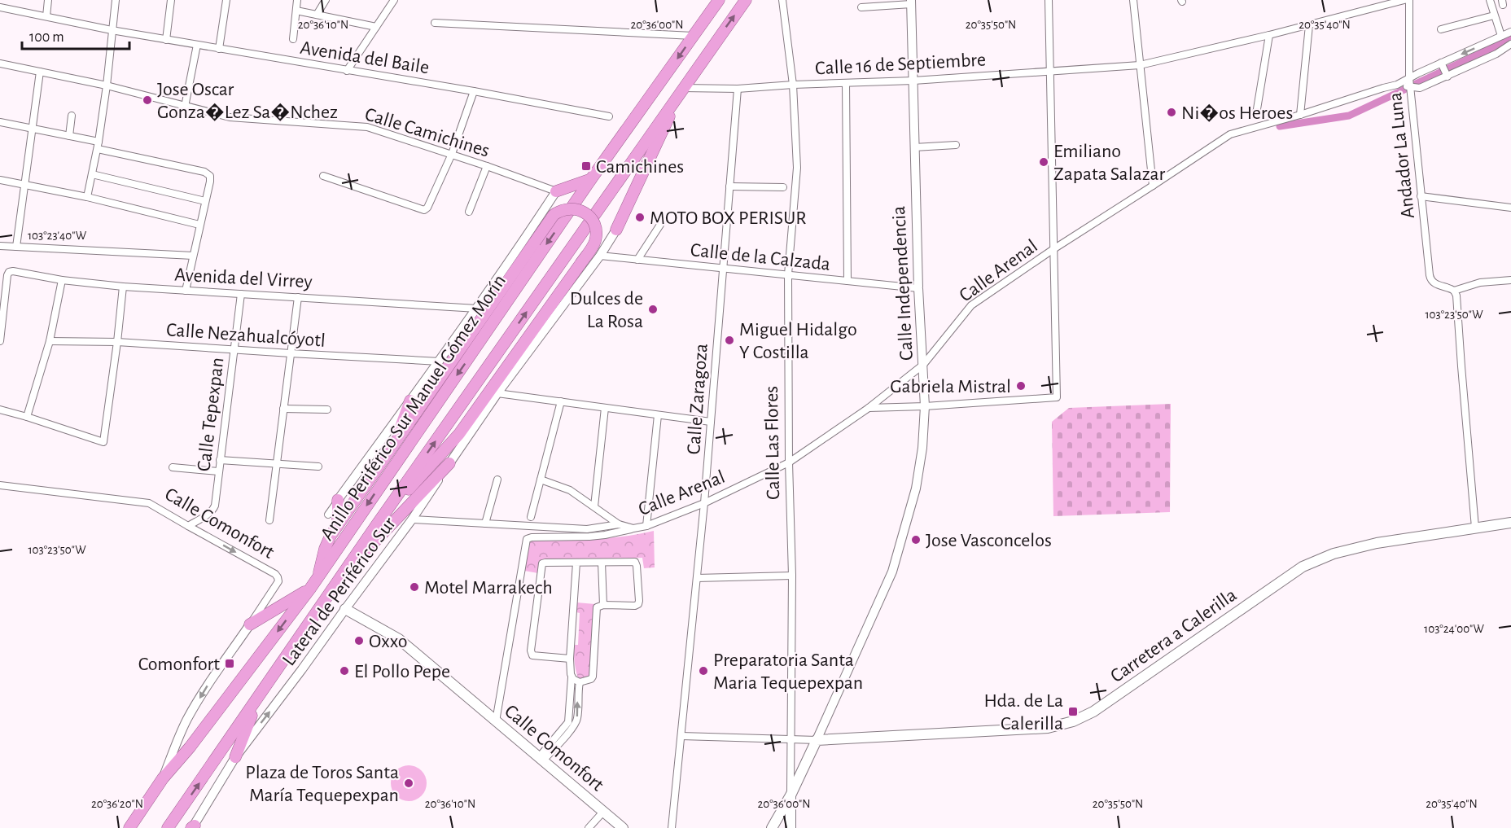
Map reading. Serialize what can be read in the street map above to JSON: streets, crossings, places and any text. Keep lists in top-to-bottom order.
{
  "streets": {
    "highway": ["Anillo Periférico Sur Manuel Gómez Morín"],
    "main road": [
      "Calle Independencia",
      "Calle Las Flores",
      "Calle Comonfort",
      "Carretera a Calerilla"
    ],
    "street": [
      "Avenida del Baile",
      "Calle 16 de Septiembre",
      "Calle Camichines",
      "Andador La Luna",
      "Calle de la Calzada",
      "Calle Arenal",
      "Avenida del Virrey",
      "Calle Nezahualcóyotl",
      "Calle Zaragoza",
      "Calle Tepexpan",
      "Lateral de Periférico Sur"
    ]
  },
  "crossings": [
    ["Calle 16 de Septiembre", "Calle Independencia"],
    ["Calle 16 de Septiembre", "Calle Zaragoza"],
    ["Calle 16 de Septiembre", "Anillo Periférico Sur Manuel Gómez Morín"],
    ["Calle 16 de Septiembre", "Calle Las Flores"],
    ["Andador La Luna", "Calle Arenal"],
    ["Calle de la Calzada", "Calle Independencia"],
    ["Calle de la Calzada", "Calle Zaragoza"],
    ["Calle de la Calzada", "Calle Las Flores"],
    ["Calle de la Calzada", "Lateral de Periférico Sur"],
    ["Calle Arenal", "Calle Independencia"],
    ["Calle Arenal", "Calle Zaragoza"],
    ["Calle Arenal", "Calle Las Flores"],
    ["Calle Arenal", "Lateral de Periférico Sur"],
    ["Avenida del Virrey", "Calle Tepexpan"],
    ["Calle Independencia", "Calle Las Flores"],
    ["Calle Independencia", "Carretera a Calerilla"],
    ["Calle Nezahualcóyotl", "Calle Tepexpan"],
    ["Calle Tepexpan", "Calle Comonfort"],
    ["Calle Comonfort", "Lateral de Periférico Sur"]
  ],
  "places": {
    "other": [
      "Jose Oscar Gonza�Lez Sa�Nchez",
      "Ni�os Heroes",
      "Emiliano Zapata Salazar",
      "MOTO BOX PERISUR",
      "Dulces de La Rosa",
      "Miguel Hidalgo Y Costilla",
      "Gabriela Mistral",
      "Jose Vasconcelos",
      "Motel Marrakech",
      "Oxxo",
      "El Pollo Pepe",
      "Preparatoria Santa Maria Tequepexpan",
      "Plaza de Toros Santa María Tequepexpan"
    ],
    "transit": ["Camichines", "Comonfort", "Hda. de La Calerilla"]
  },
  "scale_bar": "100 m",
  "coordinates": [
    "20°36'10\"N",
    "20°36'00\"N",
    "20°35'50\"N",
    "20°35'40\"N",
    "103°23'40\"W",
    "103°23'50\"W",
    "103°24'00\"W",
    "20°36'20\"N"
  ]
}
